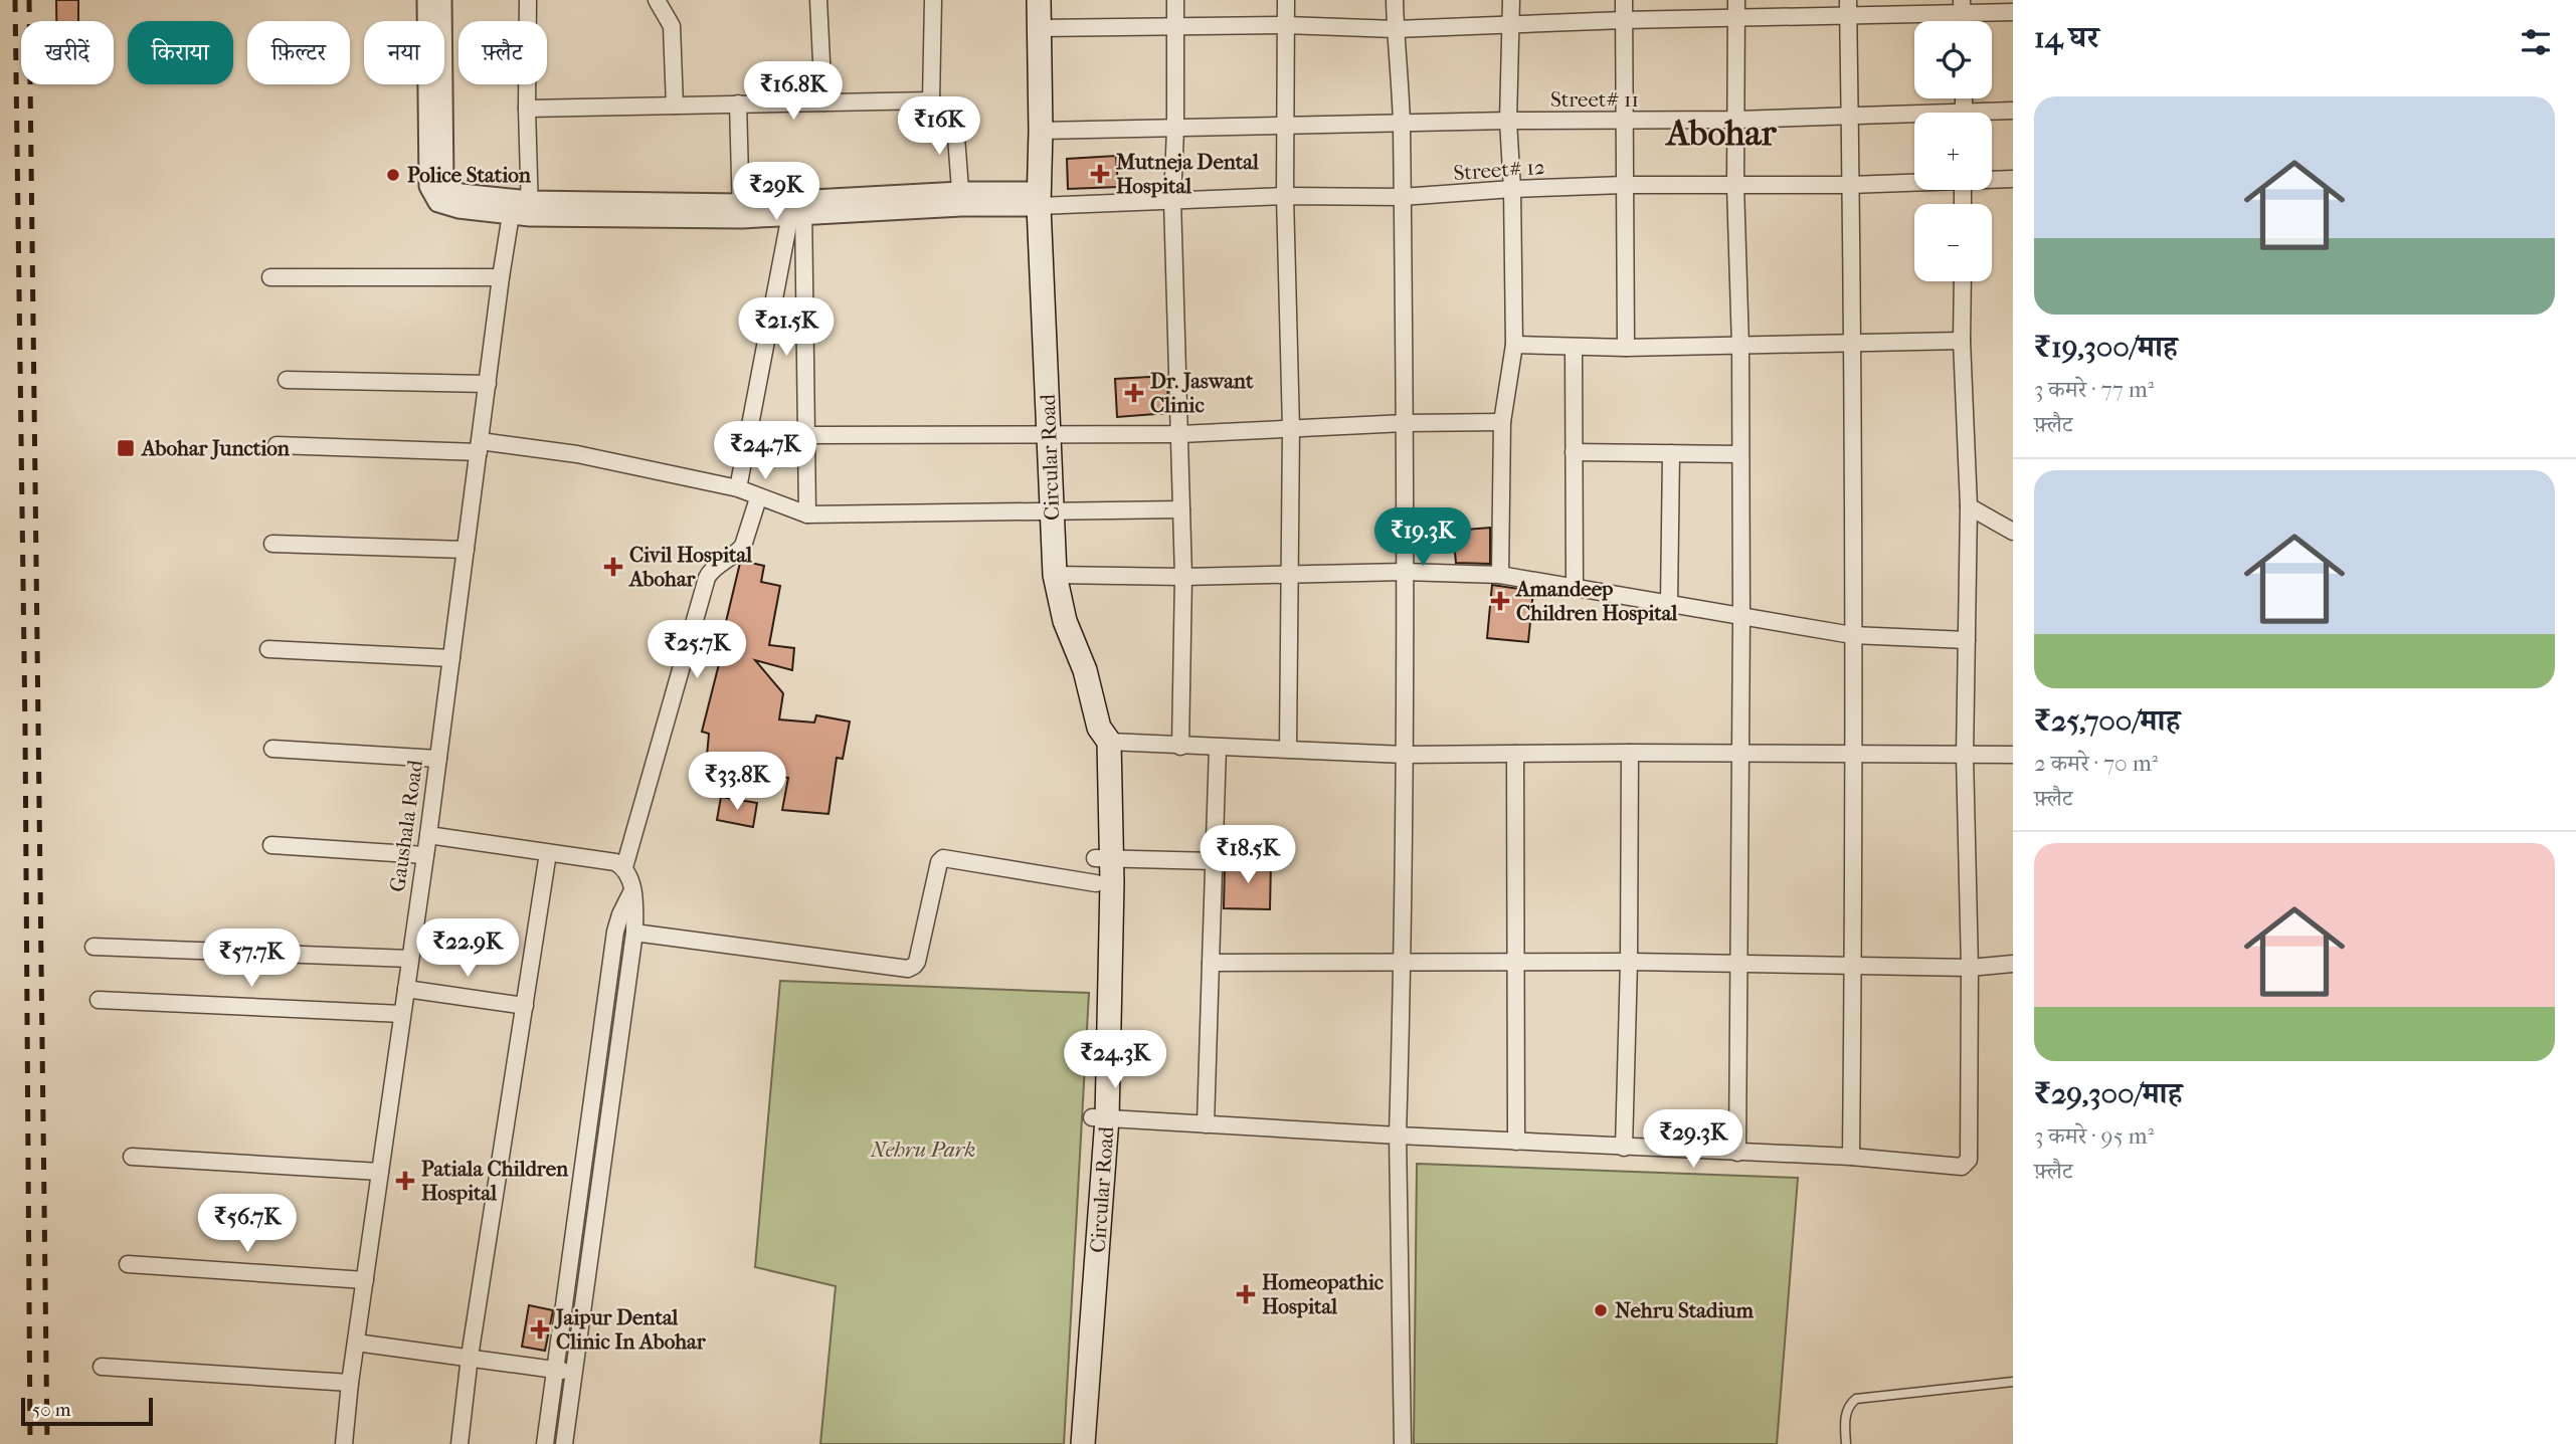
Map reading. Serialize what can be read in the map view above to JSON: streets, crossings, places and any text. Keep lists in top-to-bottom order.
{
  "streets": {
    "main road": ["Circular Road"],
    "street": ["Street# 11", "Street# 12", "Gaushala Road"]
  },
  "crossings": [
    ["Street# 11", "Circular Road"],
    ["Street# 12", "Circular Road"]
  ],
  "districts": ["Abohar"],
  "parks": ["Nehru Park"],
  "places": {
    "health": [
      "Mutneja Dental Hospital",
      "Dr. Jaswant Clinic",
      "Civil Hospital Abohar",
      "Amandeep Children Hospital",
      "Patiala Children Hospital",
      "Homeopathic Hospital",
      "Jaipur Dental Clinic In Abohar"
    ],
    "other": ["Police Station", "Nehru Stadium"],
    "transit": ["Abohar Junction"]
  },
  "scale_bar": "50 m",
  "page": {
    "heading": "14 घर",
    "map_buttons": ["+", "−"],
    "chip": [
      "खरीदें",
      "किराया",
      "फ़िल्टर",
      "नया",
      "फ़्लैट"
    ],
    "price": [
      "₹16.8K",
      "₹16K",
      "₹29K",
      "₹21.5K",
      "₹24.7K",
      "₹19.3K",
      "₹25.7K",
      "₹33.8K",
      "₹18.5K",
      "₹22.9K",
      "₹57.7K",
      "₹24.3K",
      "₹29.3K",
      "₹56.7K"
    ],
    "list": [
      {
        "name": "₹19,300/माह",
        "note": "3 कमरे · 77 m² · फ़्लैट"
      },
      {
        "name": "₹25,700/माह",
        "note": "2 कमरे · 70 m² · फ़्लैट"
      },
      {
        "name": "₹29,300/माह",
        "note": "3 कमरे · 95 m² · फ़्लैट"
      }
    ],
    "scale": "50 m"
  }
}
